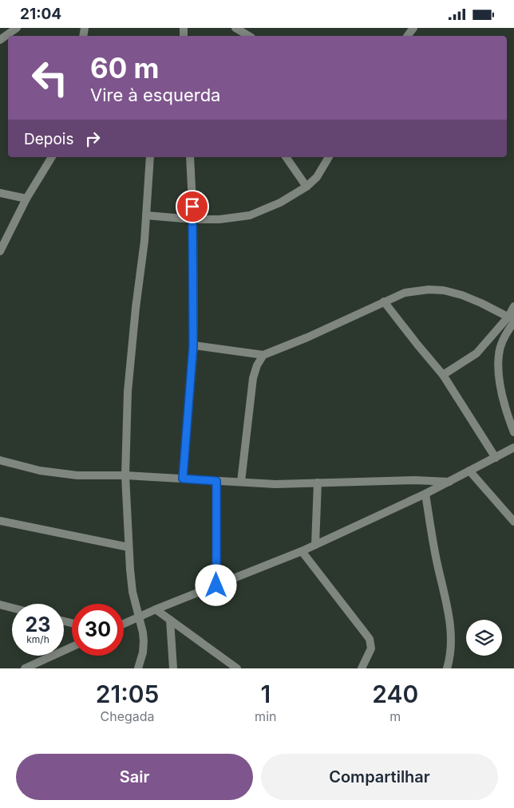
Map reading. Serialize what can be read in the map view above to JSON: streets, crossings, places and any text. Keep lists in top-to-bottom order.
{
  "page": {
    "status": "21:04",
    "turn": ["60 m", "Vire à esquerda"],
    "then": "Depois",
    "speed": "23 km/h",
    "limit": "30",
    "eta": [
      "21:05",
      "Chegada",
      "1",
      "min",
      "240",
      "m"
    ],
    "buttons": ["Sair", "Compartilhar"]
  }
}
